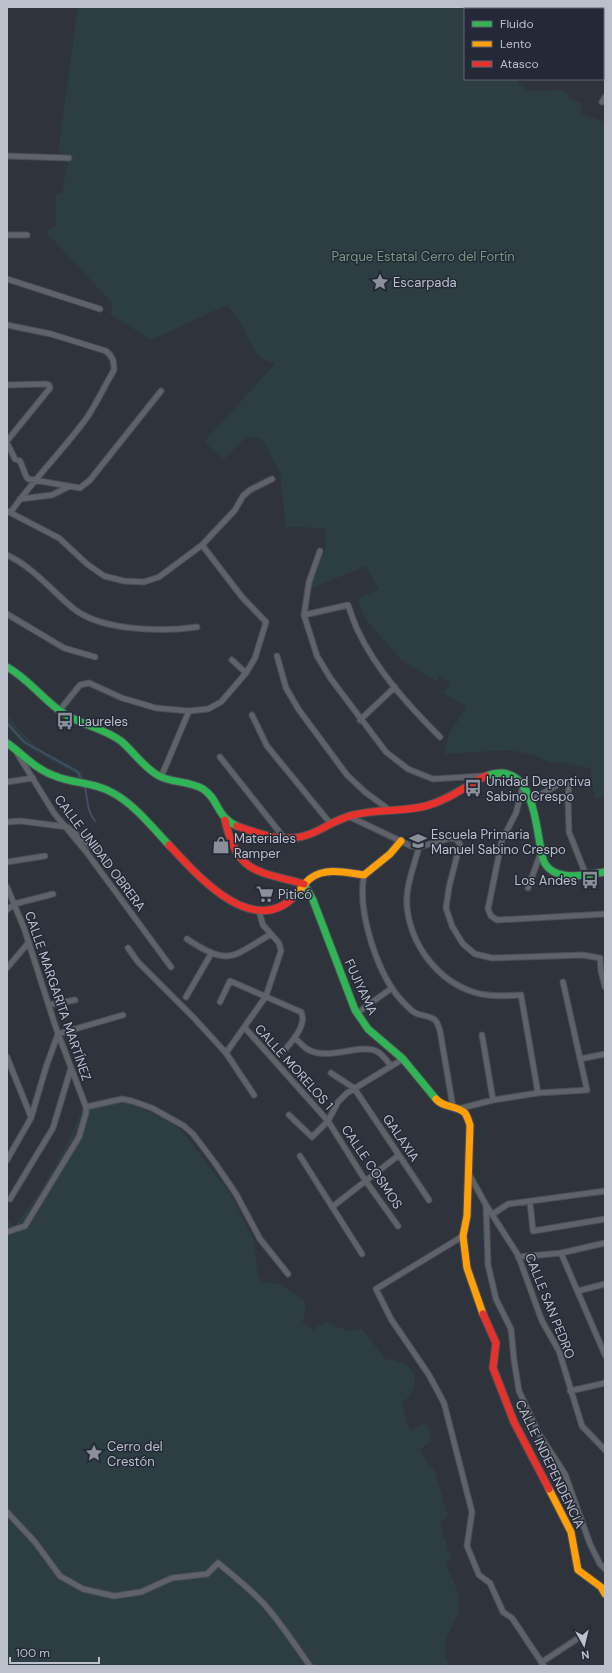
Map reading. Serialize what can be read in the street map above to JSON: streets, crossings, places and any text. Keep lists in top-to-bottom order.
{
  "streets": {
    "street": [
      "CALLE UNIDAD OBRERA",
      "FUJIYAMA",
      "CALLE MARGARITA MARTÍNEZ",
      "CALLE MORELOS 1",
      "GALAXIA",
      "CALLE COSMOS",
      "CALLE SAN PEDRO",
      "CALLE INDEPENDENCIA"
    ]
  },
  "crossings": [
    ["FUJIYAMA", "CALLE INDEPENDENCIA"],
    ["CALLE MORELOS 1", "CALLE COSMOS"],
    ["CALLE SAN PEDRO", "CALLE INDEPENDENCIA"]
  ],
  "parks": ["Parque Estatal Cerro del Fortín"],
  "places": {
    "place": ["Escarpada", "Cerro del Crestón"],
    "bus stop": ["Laureles", "Unidad Deportiva Sabino Crespo", "Los Andes"],
    "school or university": ["Escuela Primaria Manuel Sabino Crespo"],
    "shop": ["Materiales Ramper"],
    "supermarket": ["Piticó"]
  },
  "legend": ["Fluido", "Lento", "Atasco"],
  "scale_bar": "100 m",
  "north": "bottom"
}
